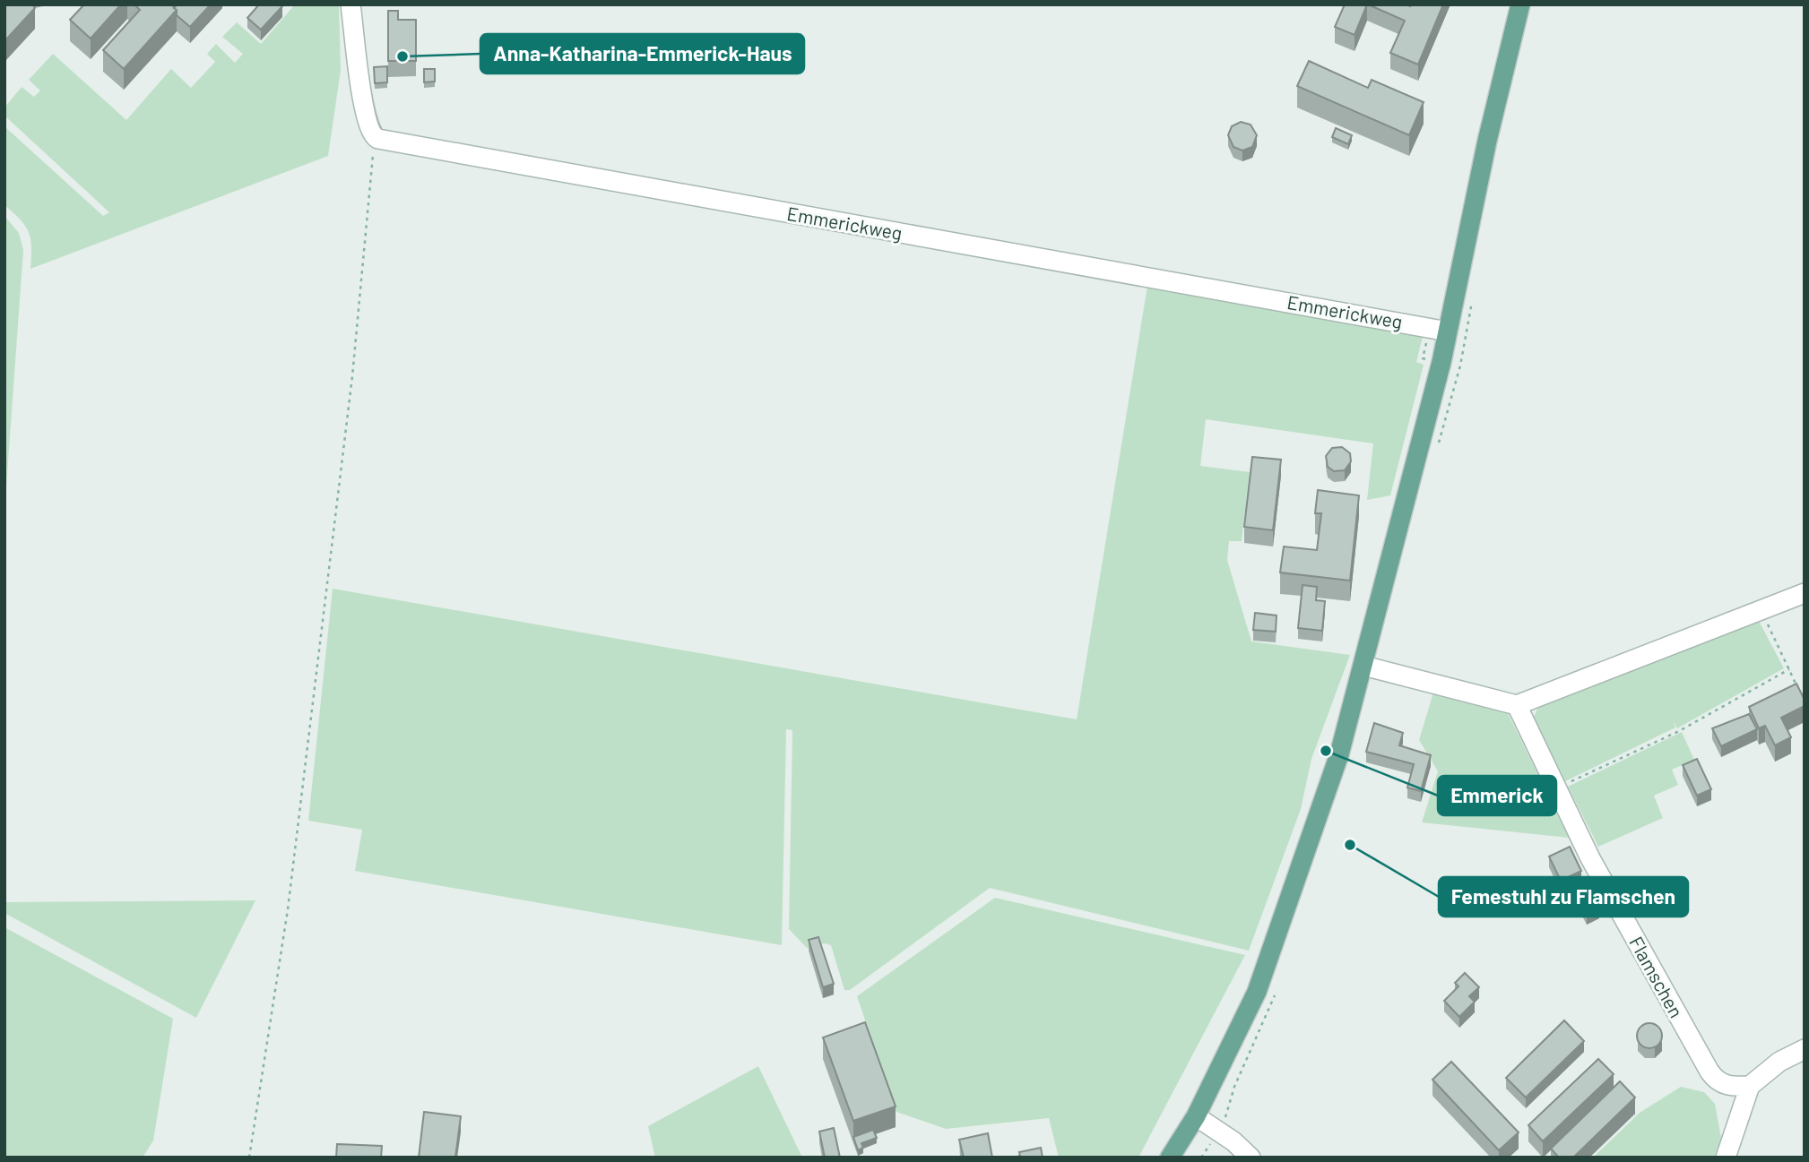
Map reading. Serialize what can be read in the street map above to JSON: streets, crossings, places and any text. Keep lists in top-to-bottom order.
{
  "streets": {
    "street": ["Emmerickweg", "Flamschen"]
  },
  "places": ["Anna-Katharina-Emmerick-Haus", "Emmerick", "Femestuhl zu Flamschen"]
}
